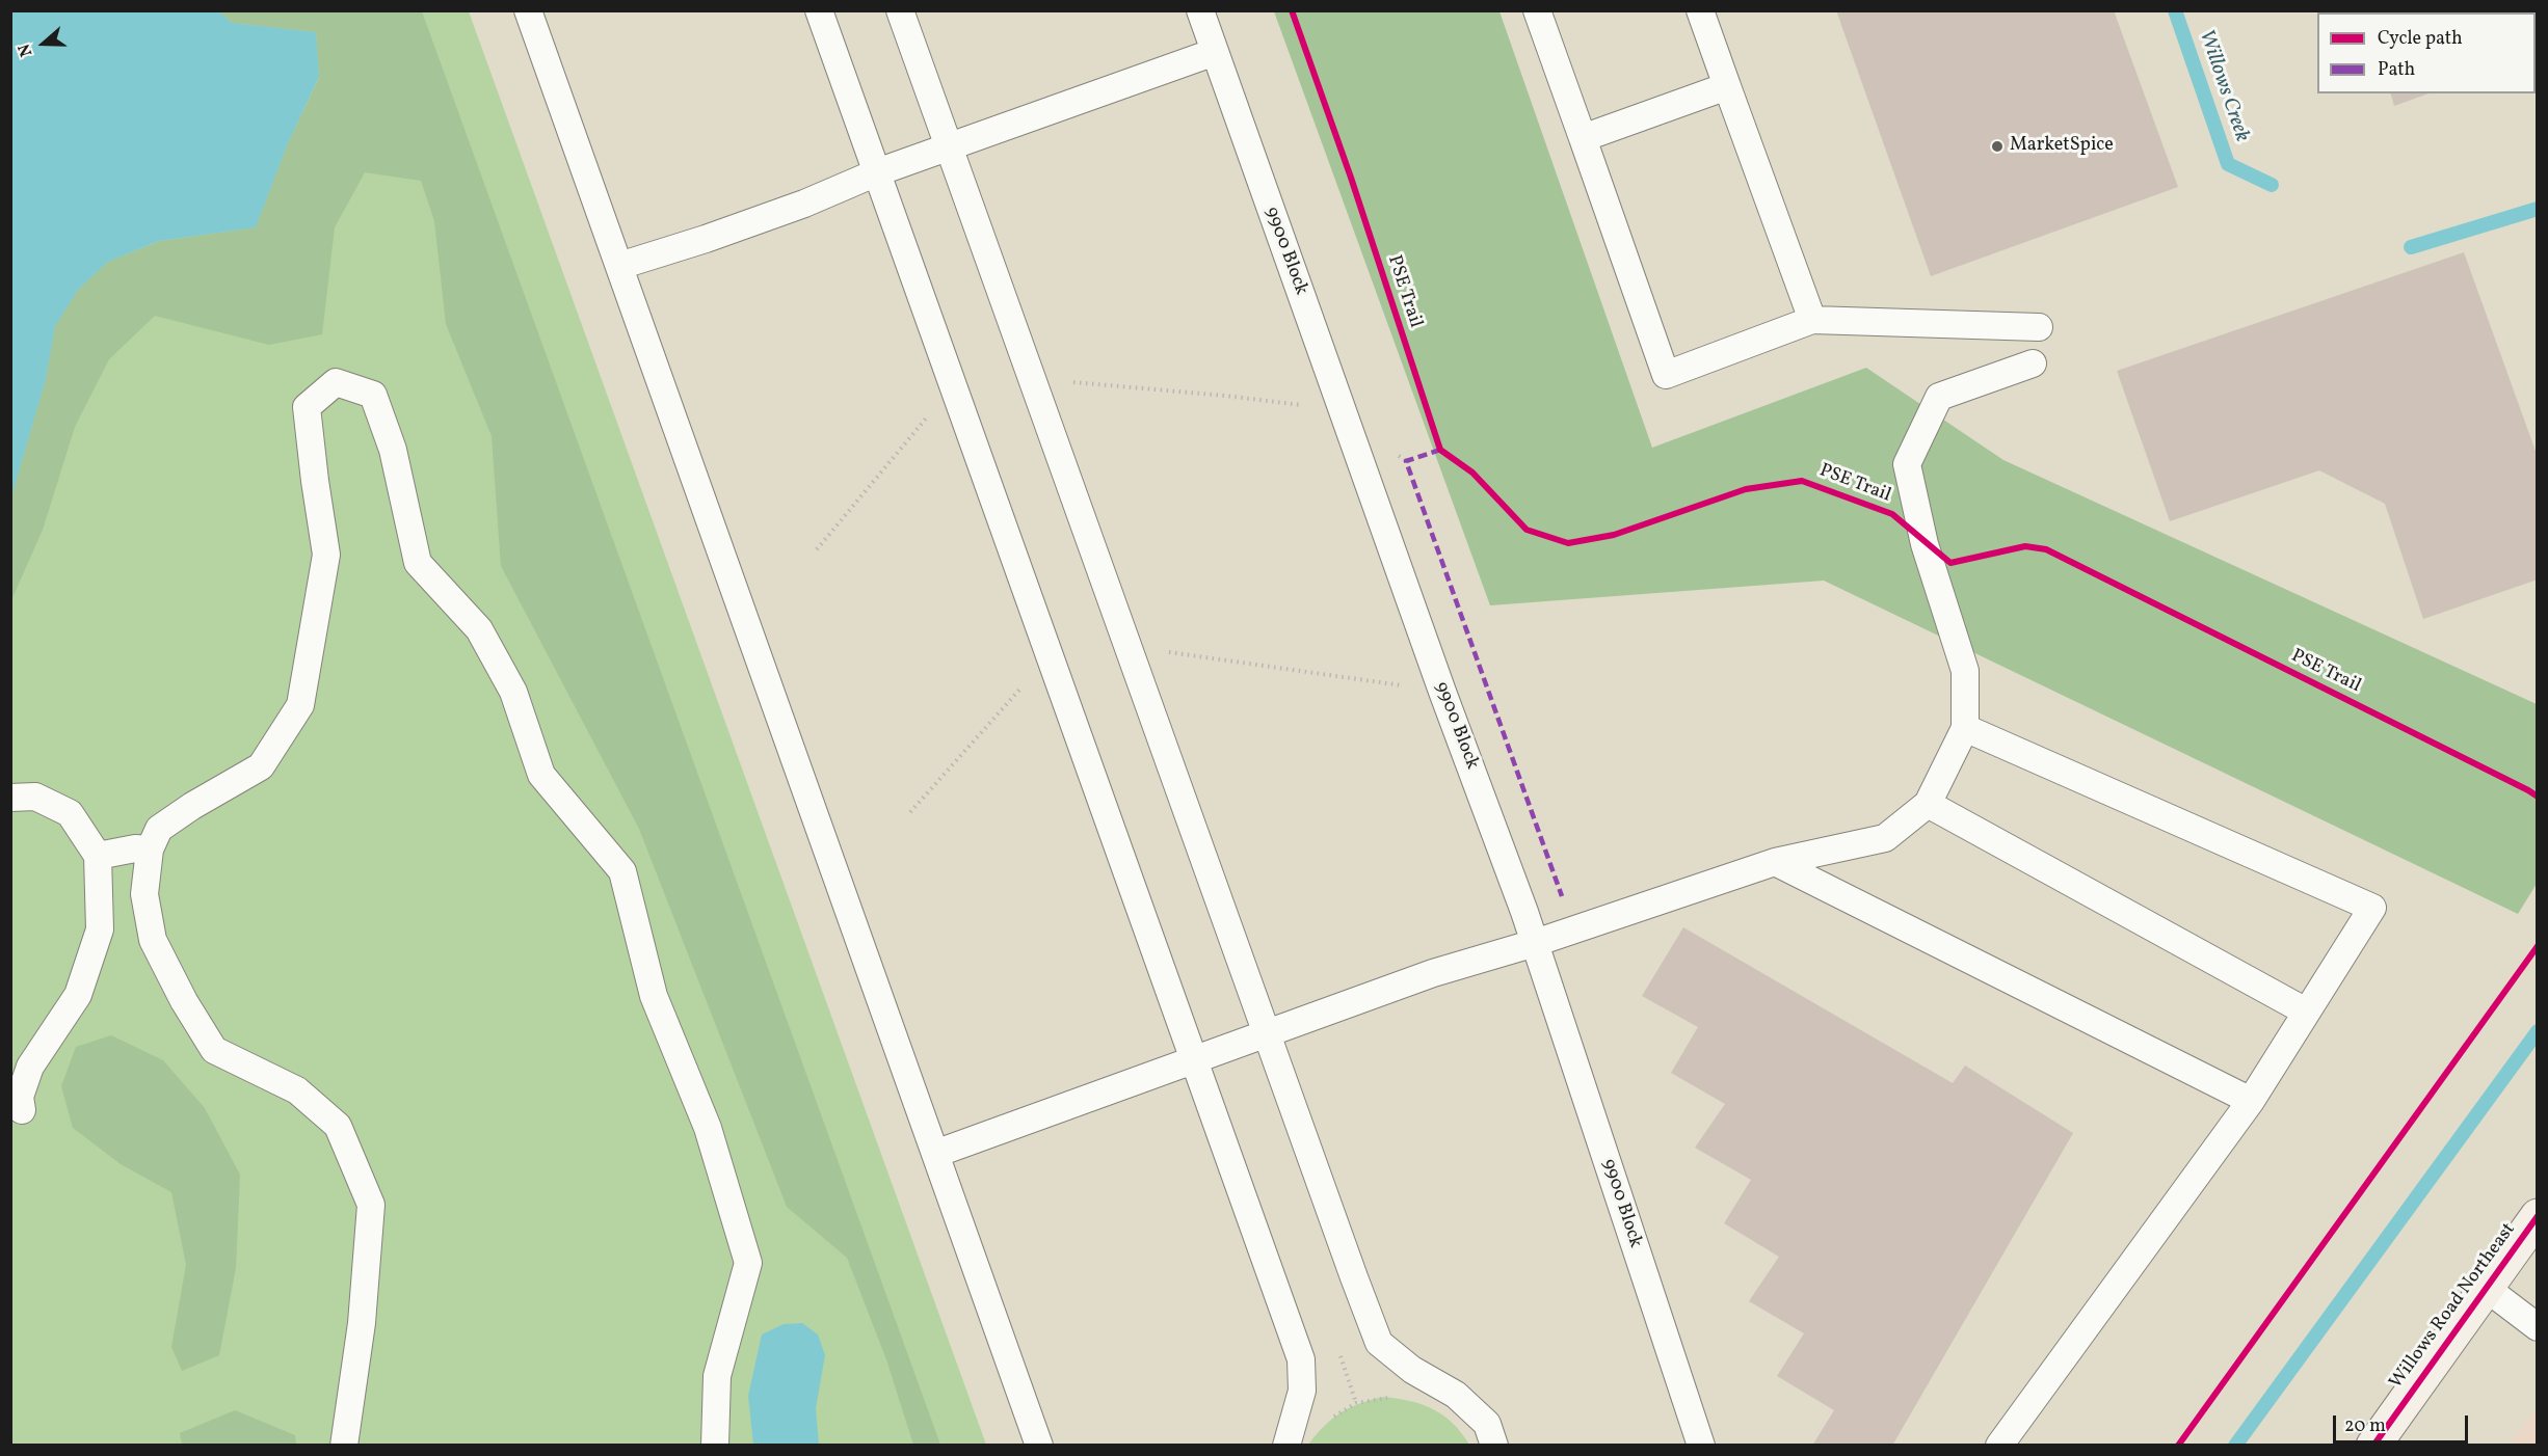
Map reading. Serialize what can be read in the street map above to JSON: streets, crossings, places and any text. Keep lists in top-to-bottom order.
{
  "streets": {
    "main road": ["Willows Road Northeast"],
    "lane": ["9900 Block"],
    "cycle path": ["PSE Trail"]
  },
  "water": ["Willows Creek"],
  "places": ["MarketSpice"],
  "legend": ["Cycle path", "Path"],
  "scale_bar": "20 m",
  "north": "left"
}
